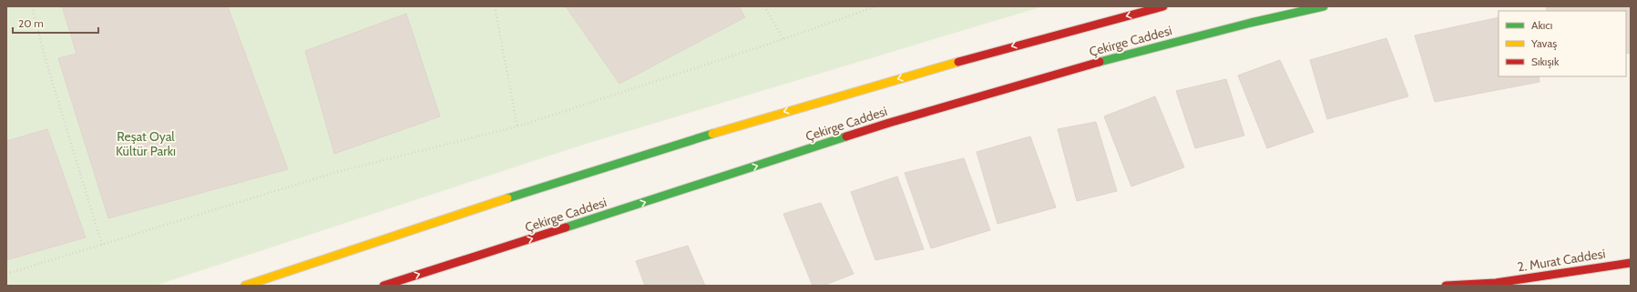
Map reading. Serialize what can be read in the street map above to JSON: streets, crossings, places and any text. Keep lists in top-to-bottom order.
{
  "streets": {
    "main road": ["Çekirge Caddesi", "2. Murat Caddesi"]
  },
  "parks": ["Reşat Oyal Kültür Parkı"],
  "legend": ["Akıcı", "Yavaş", "Sıkışık"],
  "scale_bar": "20 m"
}
